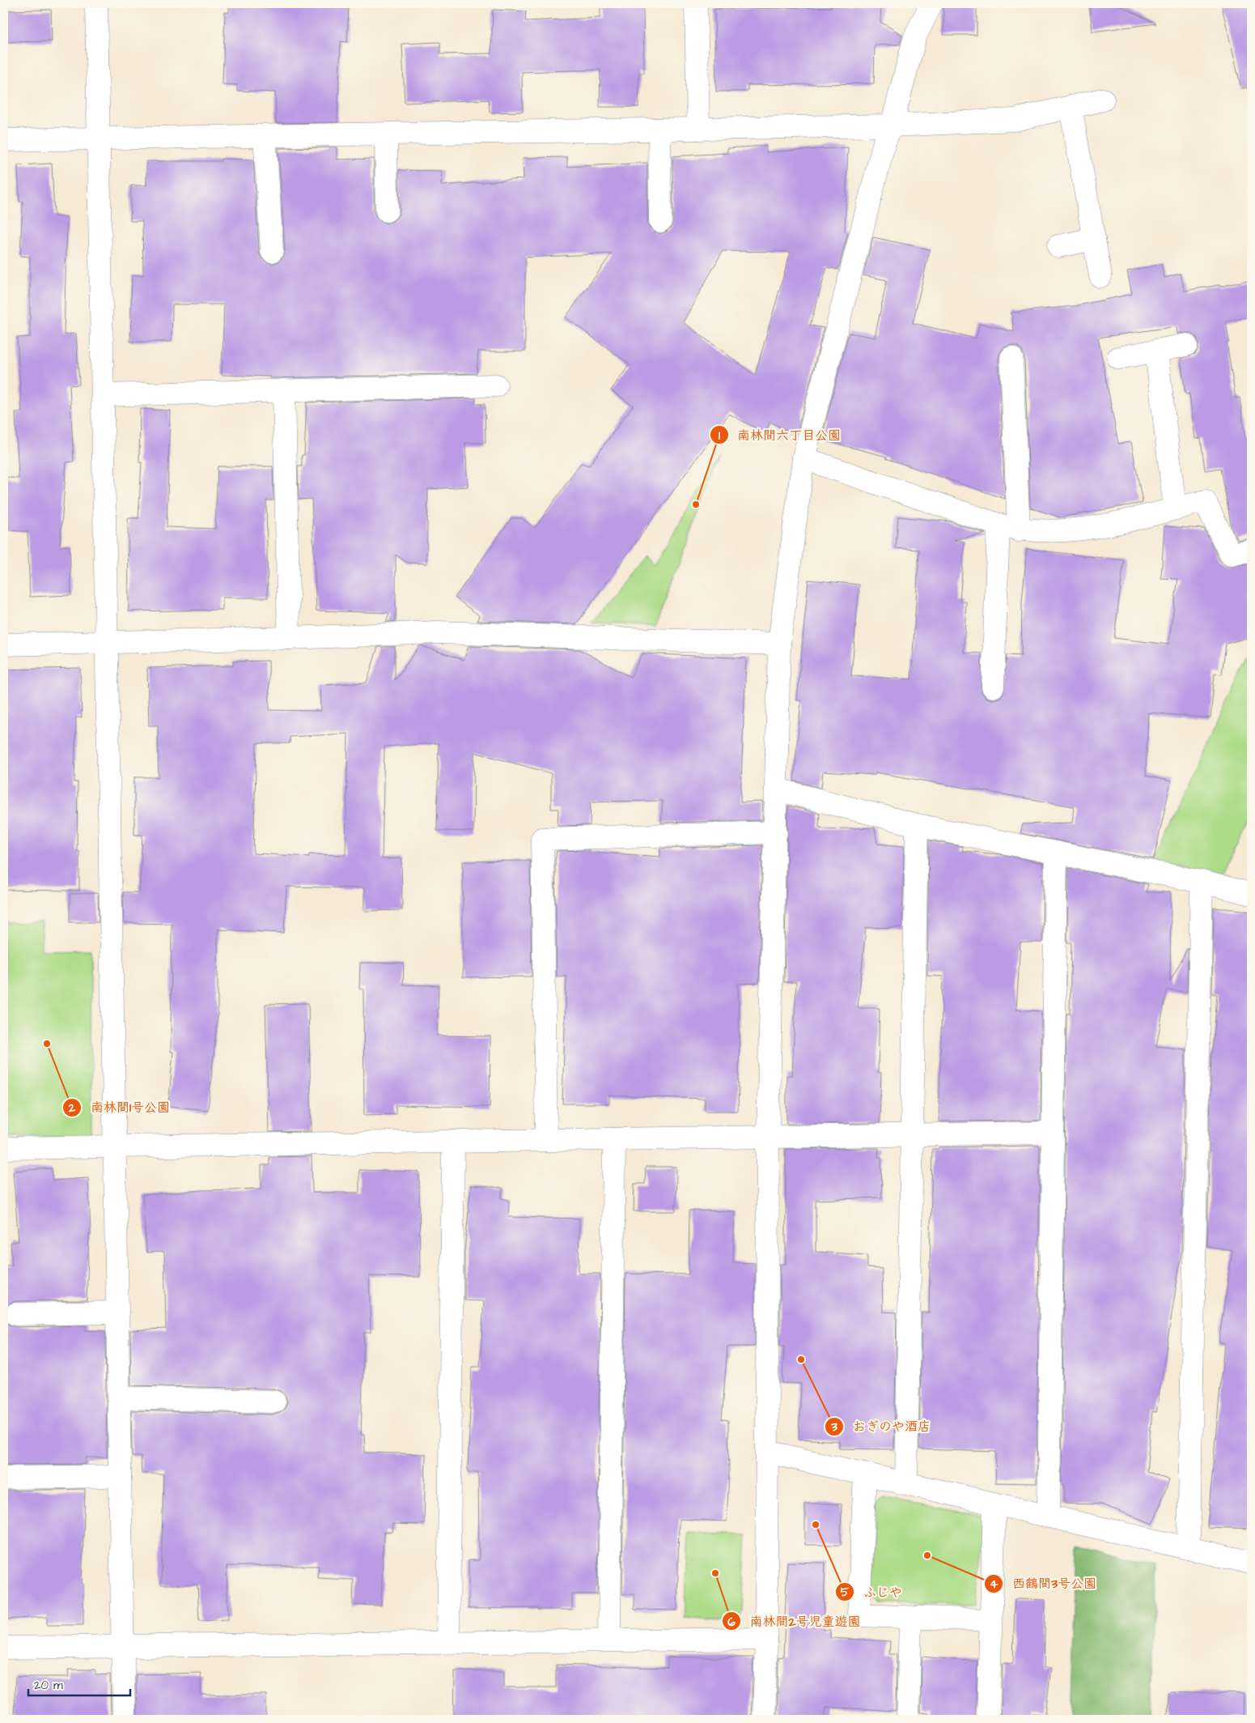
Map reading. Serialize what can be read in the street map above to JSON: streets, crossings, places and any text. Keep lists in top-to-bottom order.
{
  "places": [
    "南林間六丁目公園",
    "南林間1号公園",
    "おぎのや酒店",
    "ふじや",
    "西鶴間3号公園",
    "南林間2号児童遊園"
  ],
  "scale_bar": "20 m"
}
